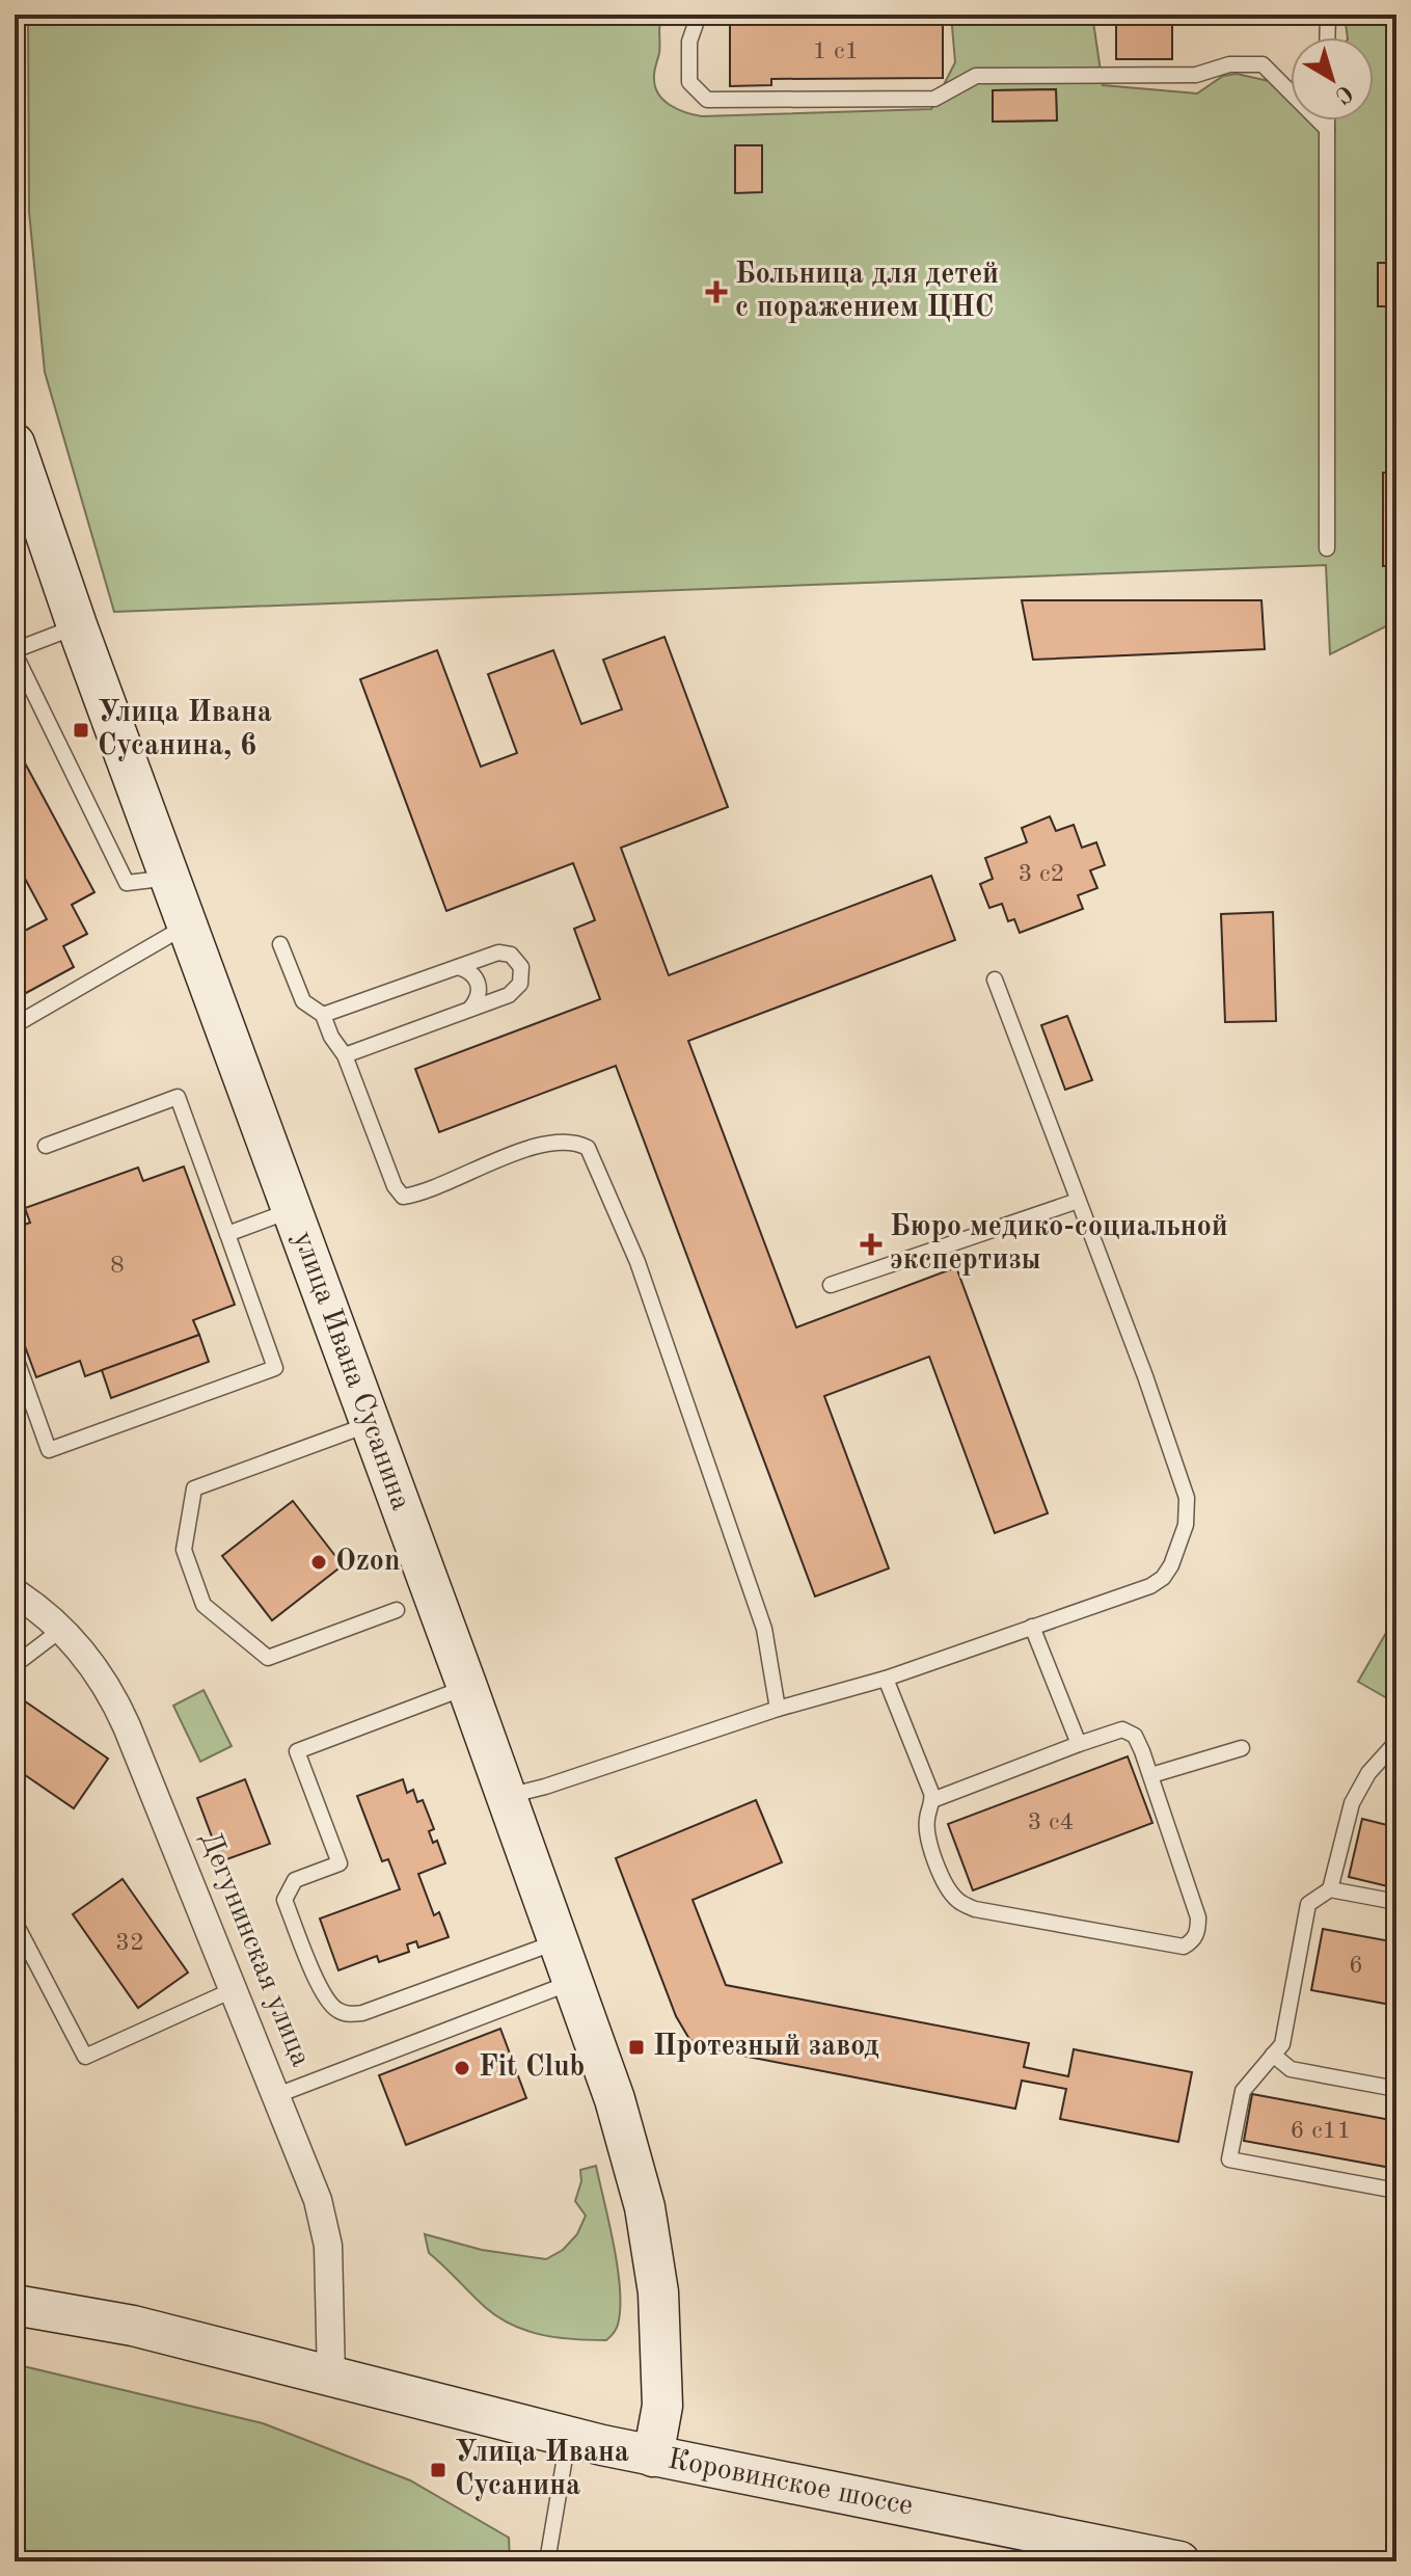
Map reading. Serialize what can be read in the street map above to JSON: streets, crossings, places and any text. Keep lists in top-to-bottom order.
{
  "streets": {
    "street": ["улица Ивана Сусанина", "Дегунинская улица", "Коровинское шоссе"]
  },
  "crossings": [
    ["улица Ивана Сусанина", "Коровинское шоссе"],
    ["Дегунинская улица", "Коровинское шоссе"]
  ],
  "places": {
    "health": ["Больница для детей с поражением ЦНС", "Бюро медико-социальной экспертизы"],
    "transit": ["Улица Ивана Сусанина, 6", "Протезный завод", "Улица Ивана Сусанина"],
    "other": ["Ozon", "Fit Club"]
  },
  "house_numbers": [
    "1 с1",
    "3 с2",
    "8",
    "3 с4",
    "32",
    "6",
    "6 с11"
  ],
  "north": "bottom right"
}
